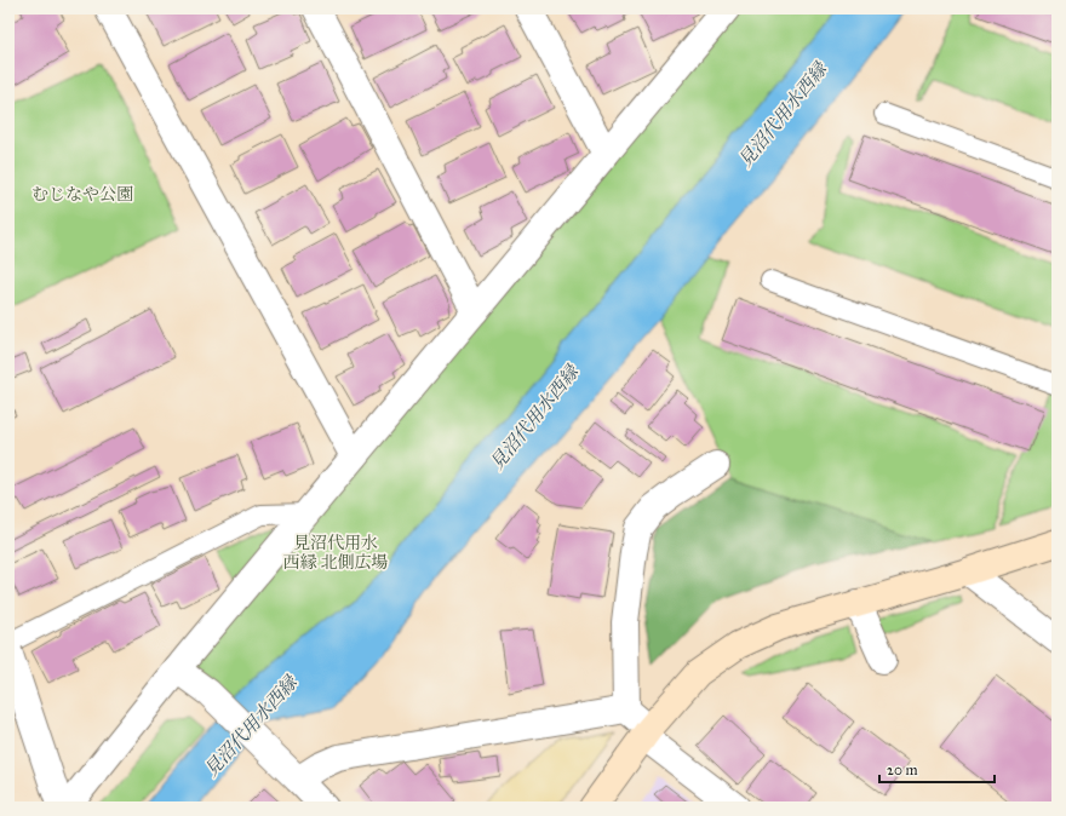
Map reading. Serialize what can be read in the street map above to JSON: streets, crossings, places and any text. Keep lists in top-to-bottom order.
{
  "water": ["見沼代用水西縁"],
  "parks": ["むじなや公園", "見沼代用水 西縁 北側広場"],
  "scale_bar": "20 m"
}
